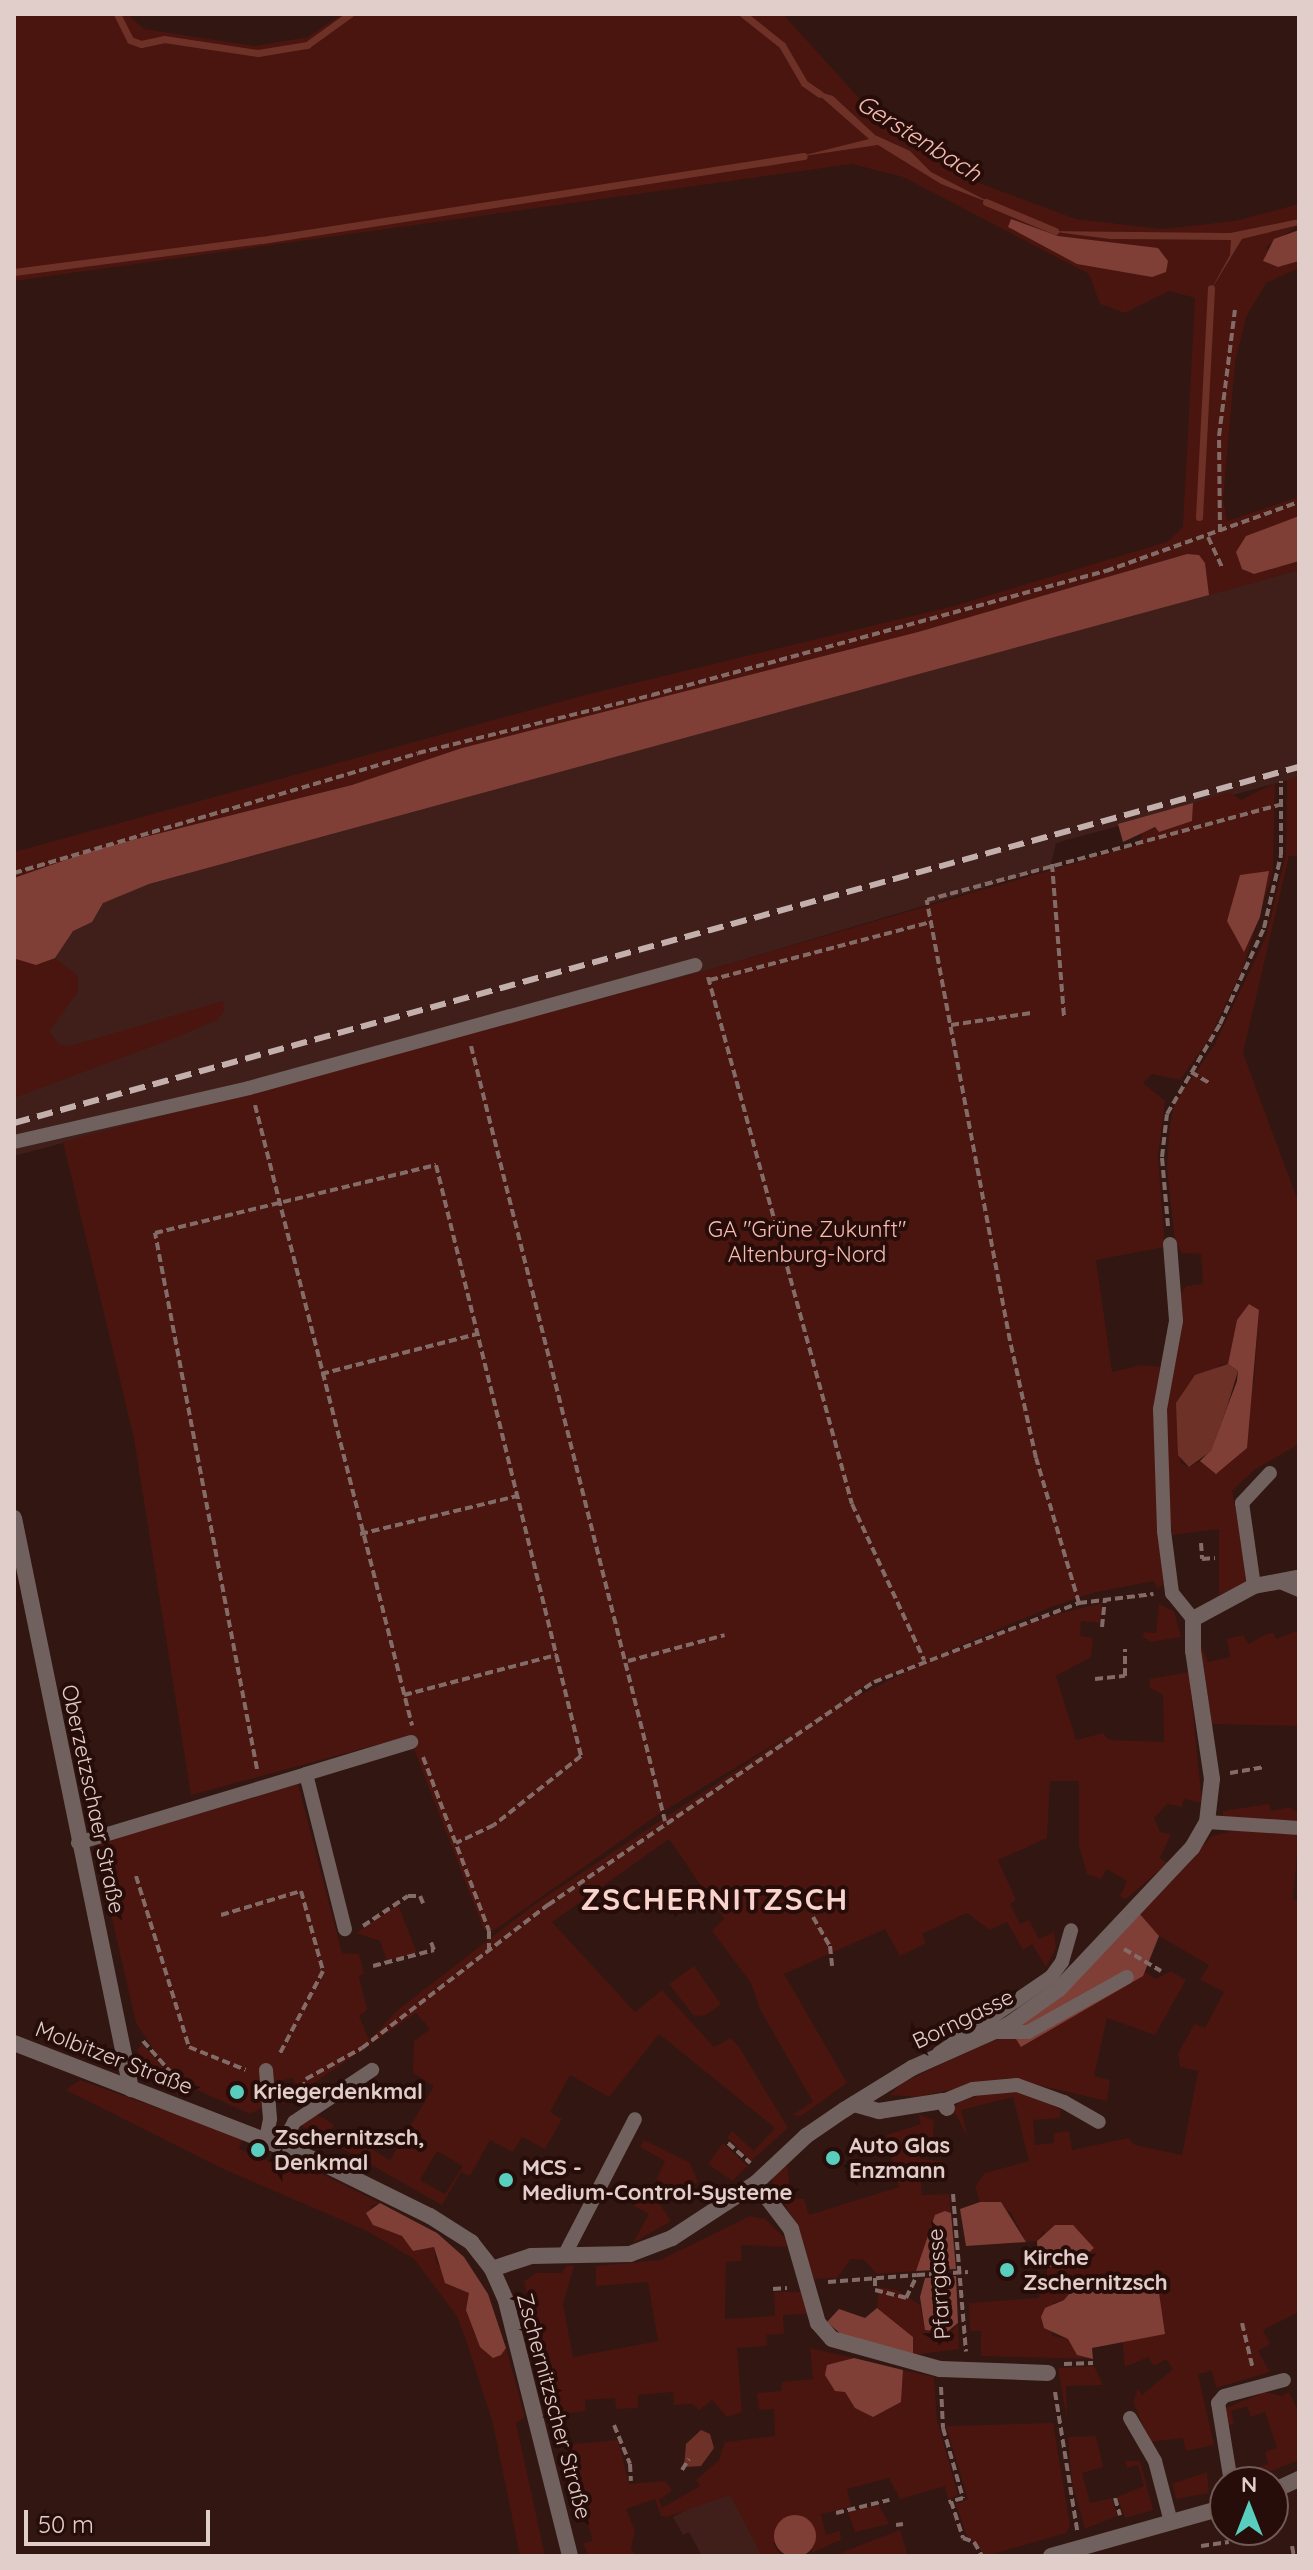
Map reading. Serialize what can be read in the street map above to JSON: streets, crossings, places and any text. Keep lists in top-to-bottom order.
{
  "streets": {
    "street": [
      "Oberzetzschaer Straße",
      "Borngasse",
      "Molbitzer Straße",
      "Pfarrgasse",
      "Zschernitzscher Straße"
    ]
  },
  "crossings": [
    ["Oberzetzschaer Straße", "Molbitzer Straße"],
    ["Borngasse", "Molbitzer Straße"],
    ["Borngasse", "Pfarrgasse"],
    ["Borngasse", "Zschernitzscher Straße"],
    ["Molbitzer Straße", "Zschernitzscher Straße"]
  ],
  "districts": ["ZSCHERNITZSCH"],
  "water": ["Gerstenbach"],
  "parks": ["GA \"Grüne Zukunft\" Altenburg-Nord"],
  "places": [
    "Kriegerdenkmal",
    "Zschernitzsch, Denkmal",
    "Auto Glas Enzmann",
    "MCS - Medium-Control-Systeme",
    "Kirche Zschernitzsch"
  ],
  "scale_bar": "50 m",
  "north": "top"
}
